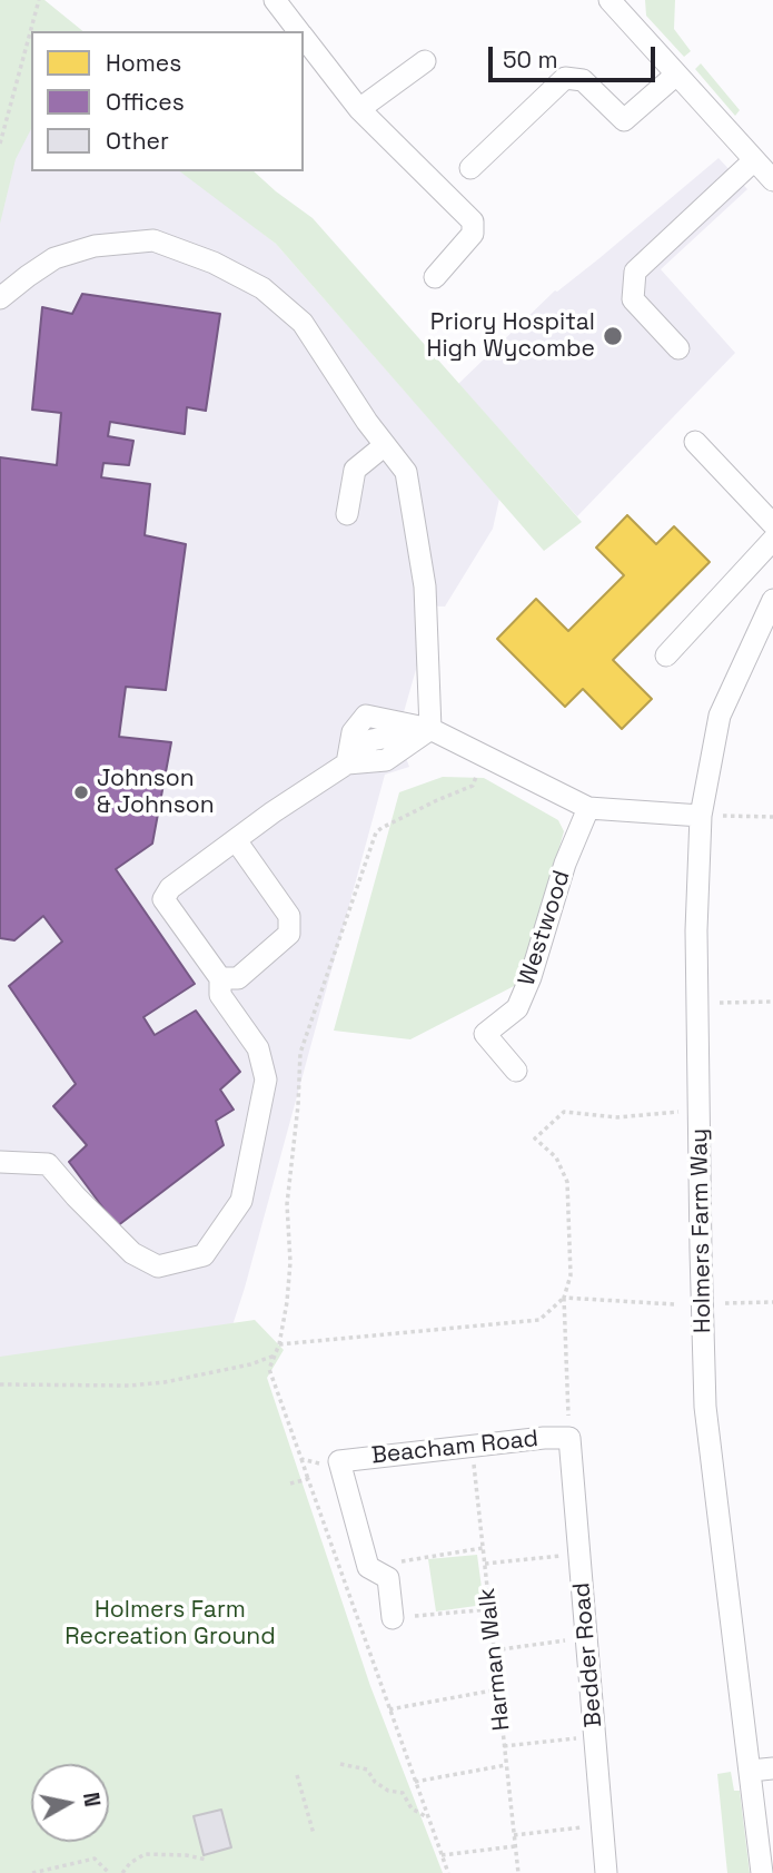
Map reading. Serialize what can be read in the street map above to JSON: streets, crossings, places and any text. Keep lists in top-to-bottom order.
{
  "streets": {
    "street": [
      "Westwood",
      "Holmers Farm Way",
      "Beacham Road",
      "Bedder Road"
    ],
    "path": ["Harman Walk"]
  },
  "crossings": [
    ["Beacham Road", "Bedder Road"],
    ["Beacham Road", "Harman Walk"]
  ],
  "parks": ["Holmers Farm Recreation Ground"],
  "places": ["Priory Hospital High Wycombe", "Johnson & Johnson"],
  "legend": ["Homes", "Offices", "Other"],
  "scale_bar": "50 m",
  "north": "right"
}
